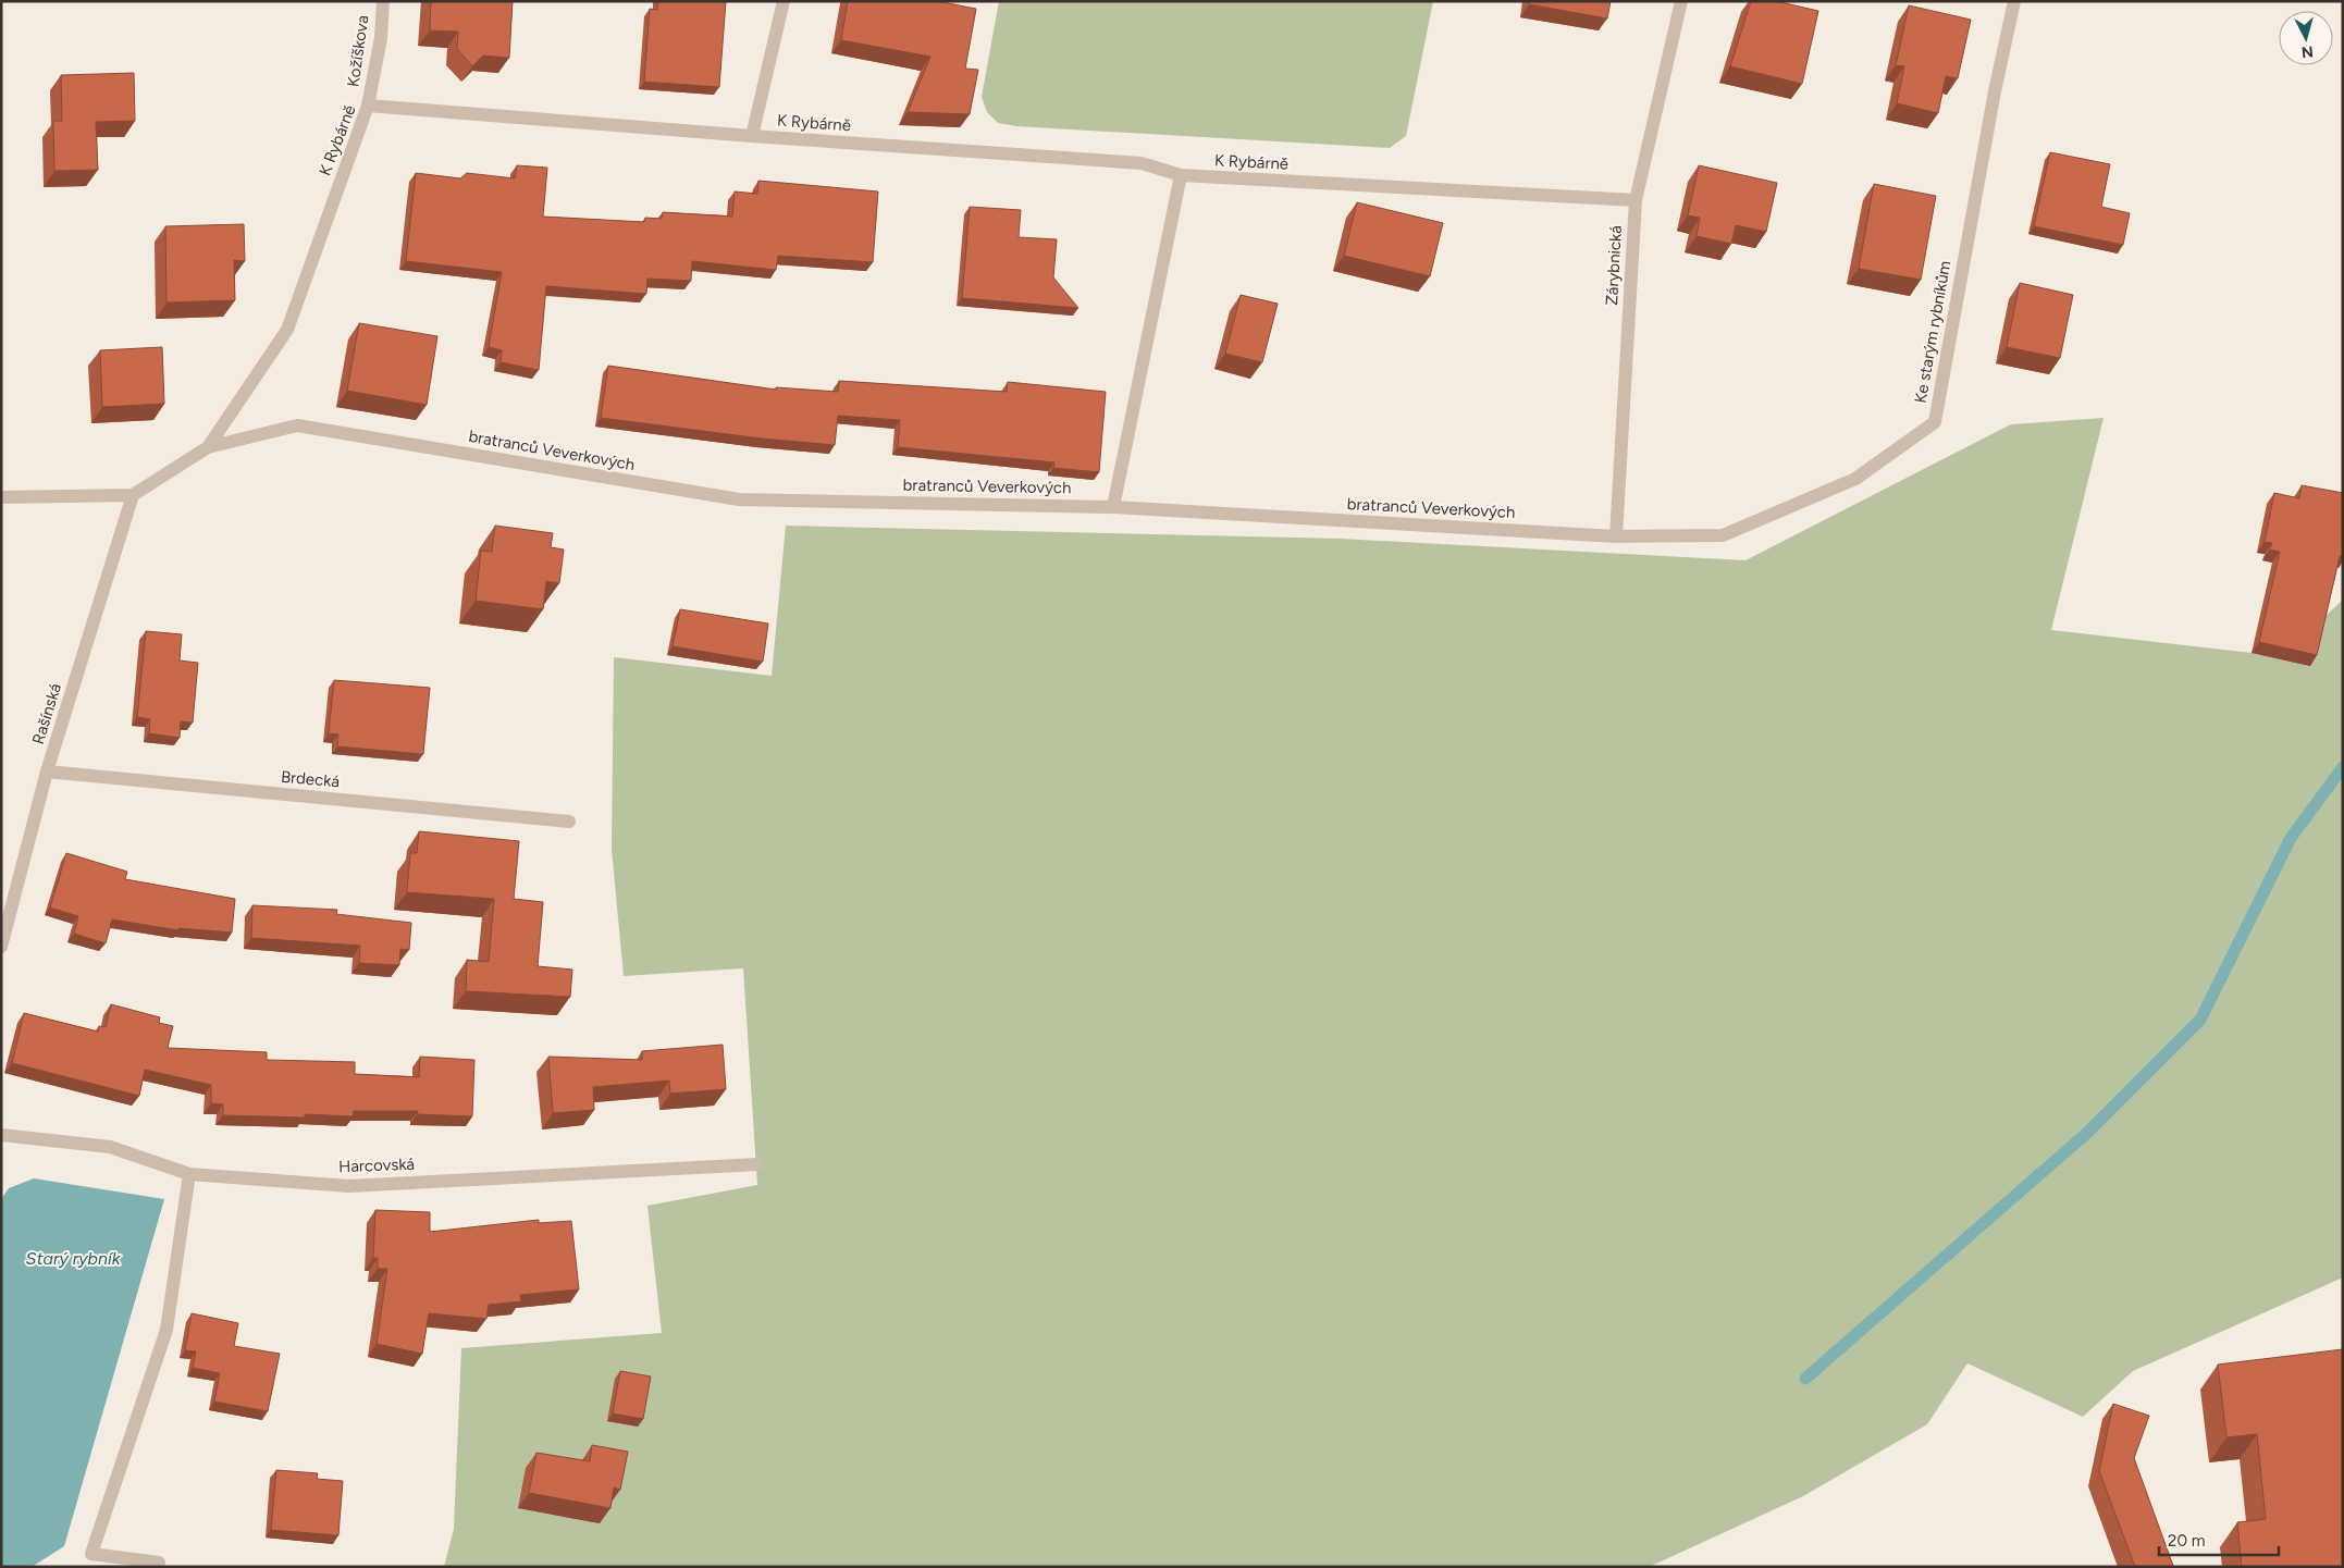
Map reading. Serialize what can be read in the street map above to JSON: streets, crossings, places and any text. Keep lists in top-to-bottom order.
{
  "streets": {
    "street": [
      "Kožíškova",
      "K Rybárně",
      "Zárybnická",
      "Ke starým rybníkům",
      "bratranců Veverkových",
      "Rašínská",
      "Brdecká",
      "Harcovská"
    ]
  },
  "crossings": [
    ["Kožíškova", "K Rybárně"],
    ["K Rybárně", "Zárybnická"],
    ["K Rybárně", "bratranců Veverkových"],
    ["Zárybnická", "Ke starým rybníkům"],
    ["Zárybnická", "bratranců Veverkových"],
    ["Ke starým rybníkům", "bratranců Veverkových"],
    ["bratranců Veverkových", "Rašínská"],
    ["Rašínská", "Brdecká"]
  ],
  "water": ["Starý rybník"],
  "scale_bar": "20 m",
  "north": "bottom"
}
